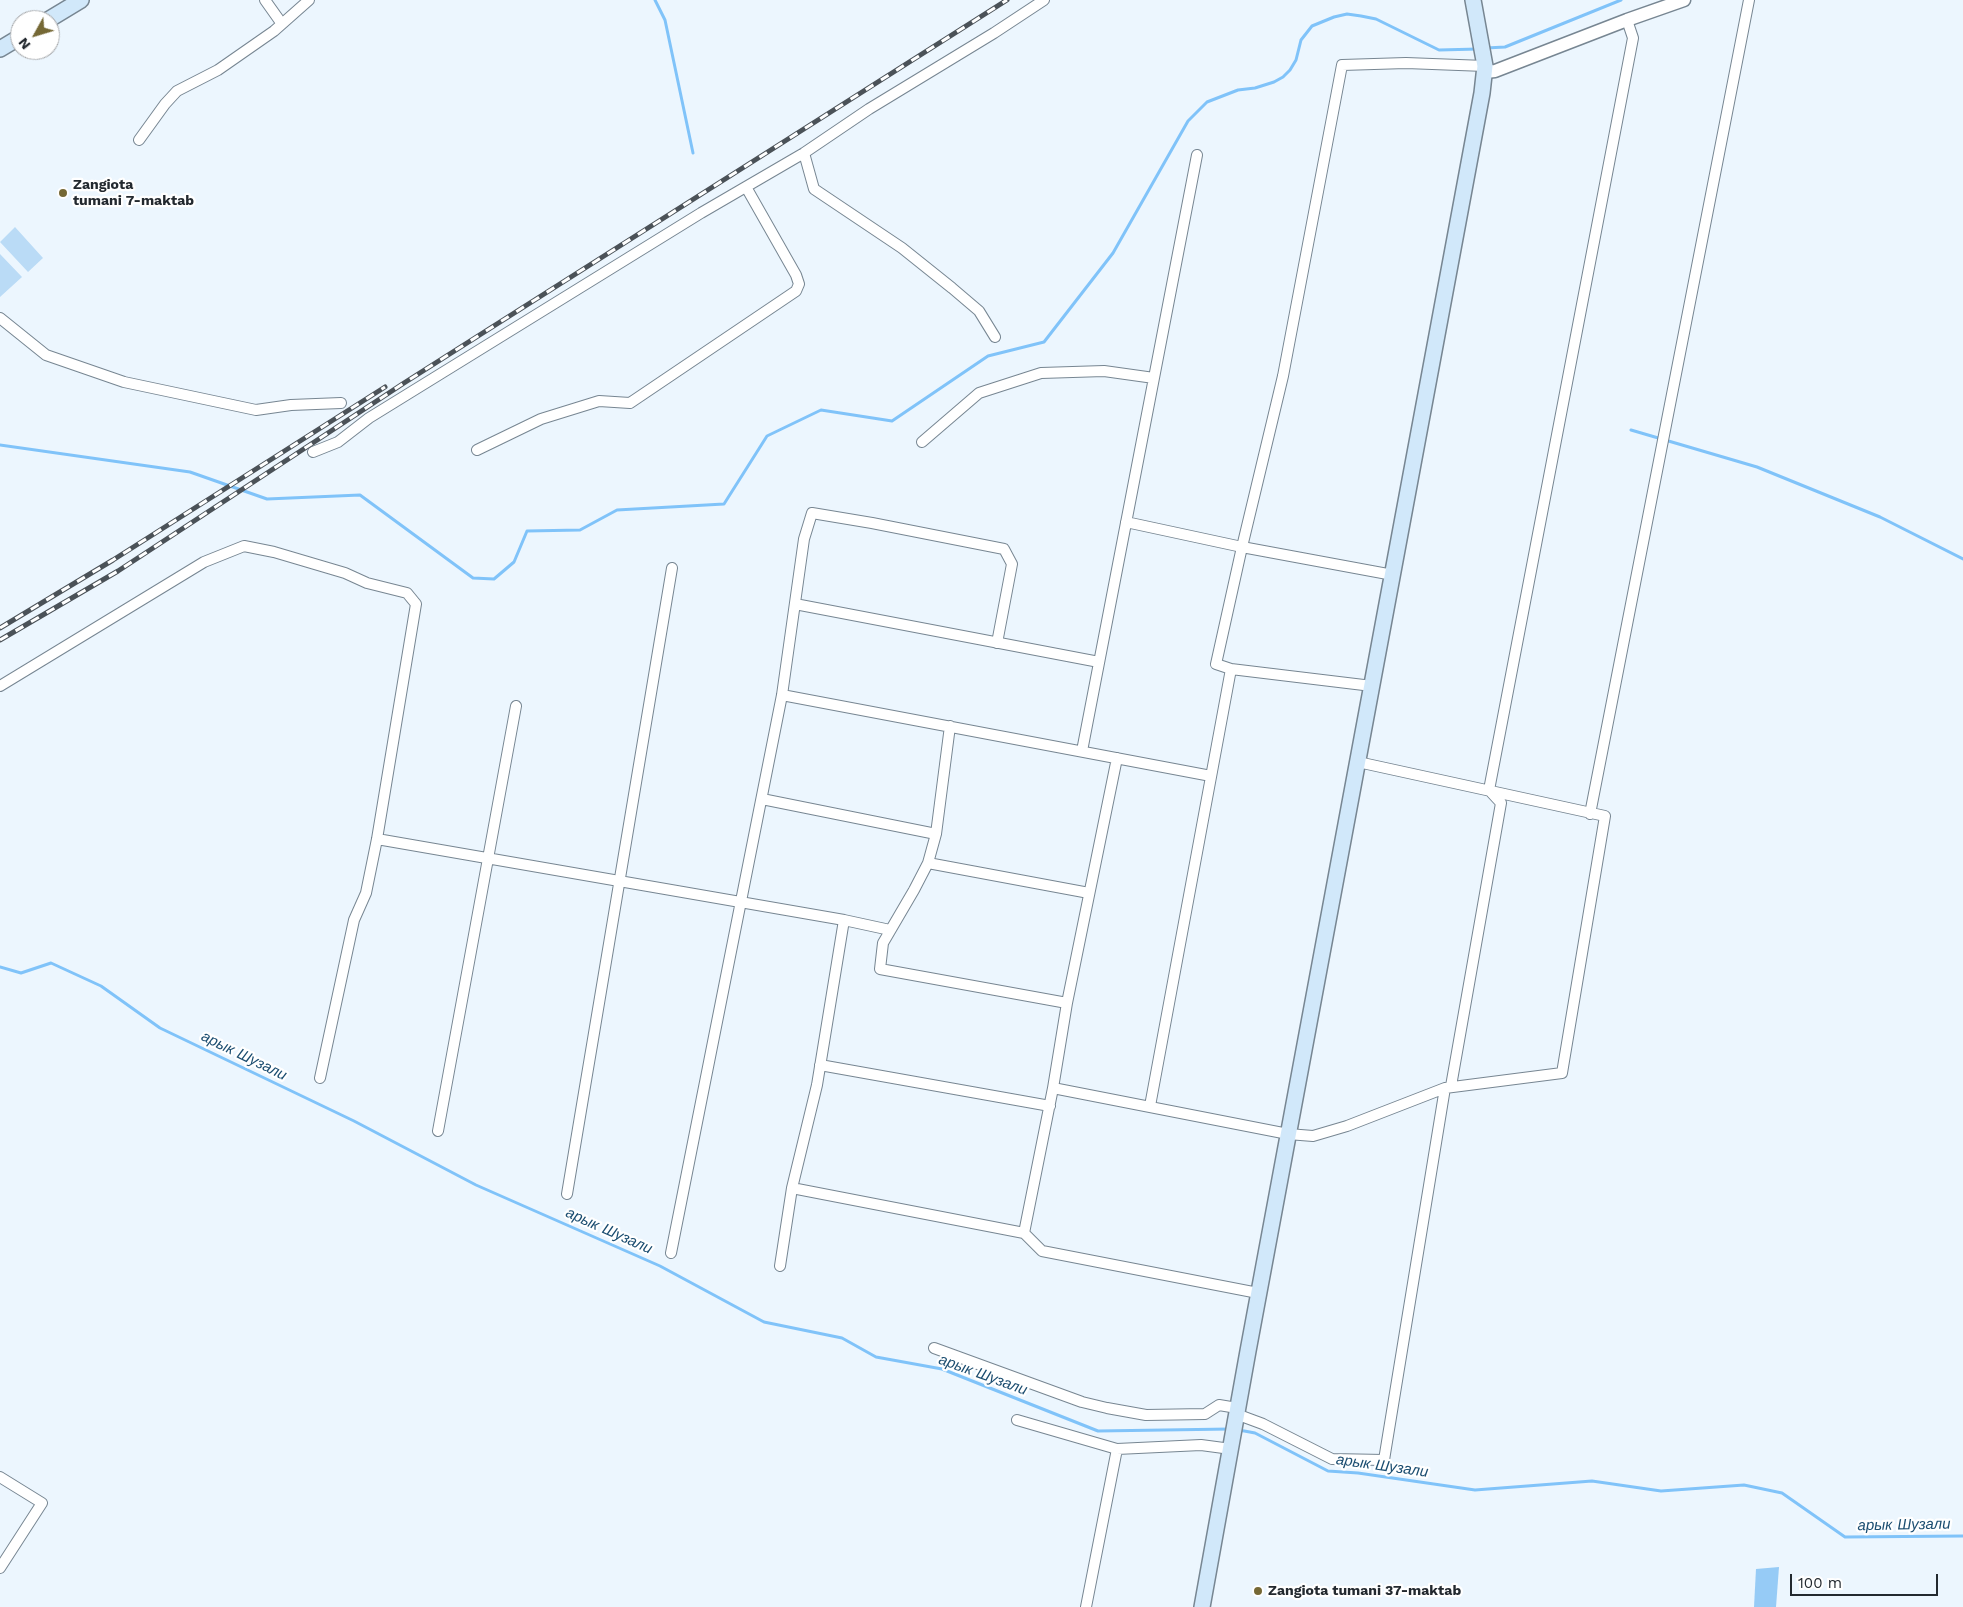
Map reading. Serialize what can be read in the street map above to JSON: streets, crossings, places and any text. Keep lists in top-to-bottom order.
{
  "water": ["арык Шузали"],
  "places": ["Zangiota tumani 7-maktab", "Zangiota tumani 37-maktab"],
  "scale_bar": "100 m",
  "north": "bottom left"
}
